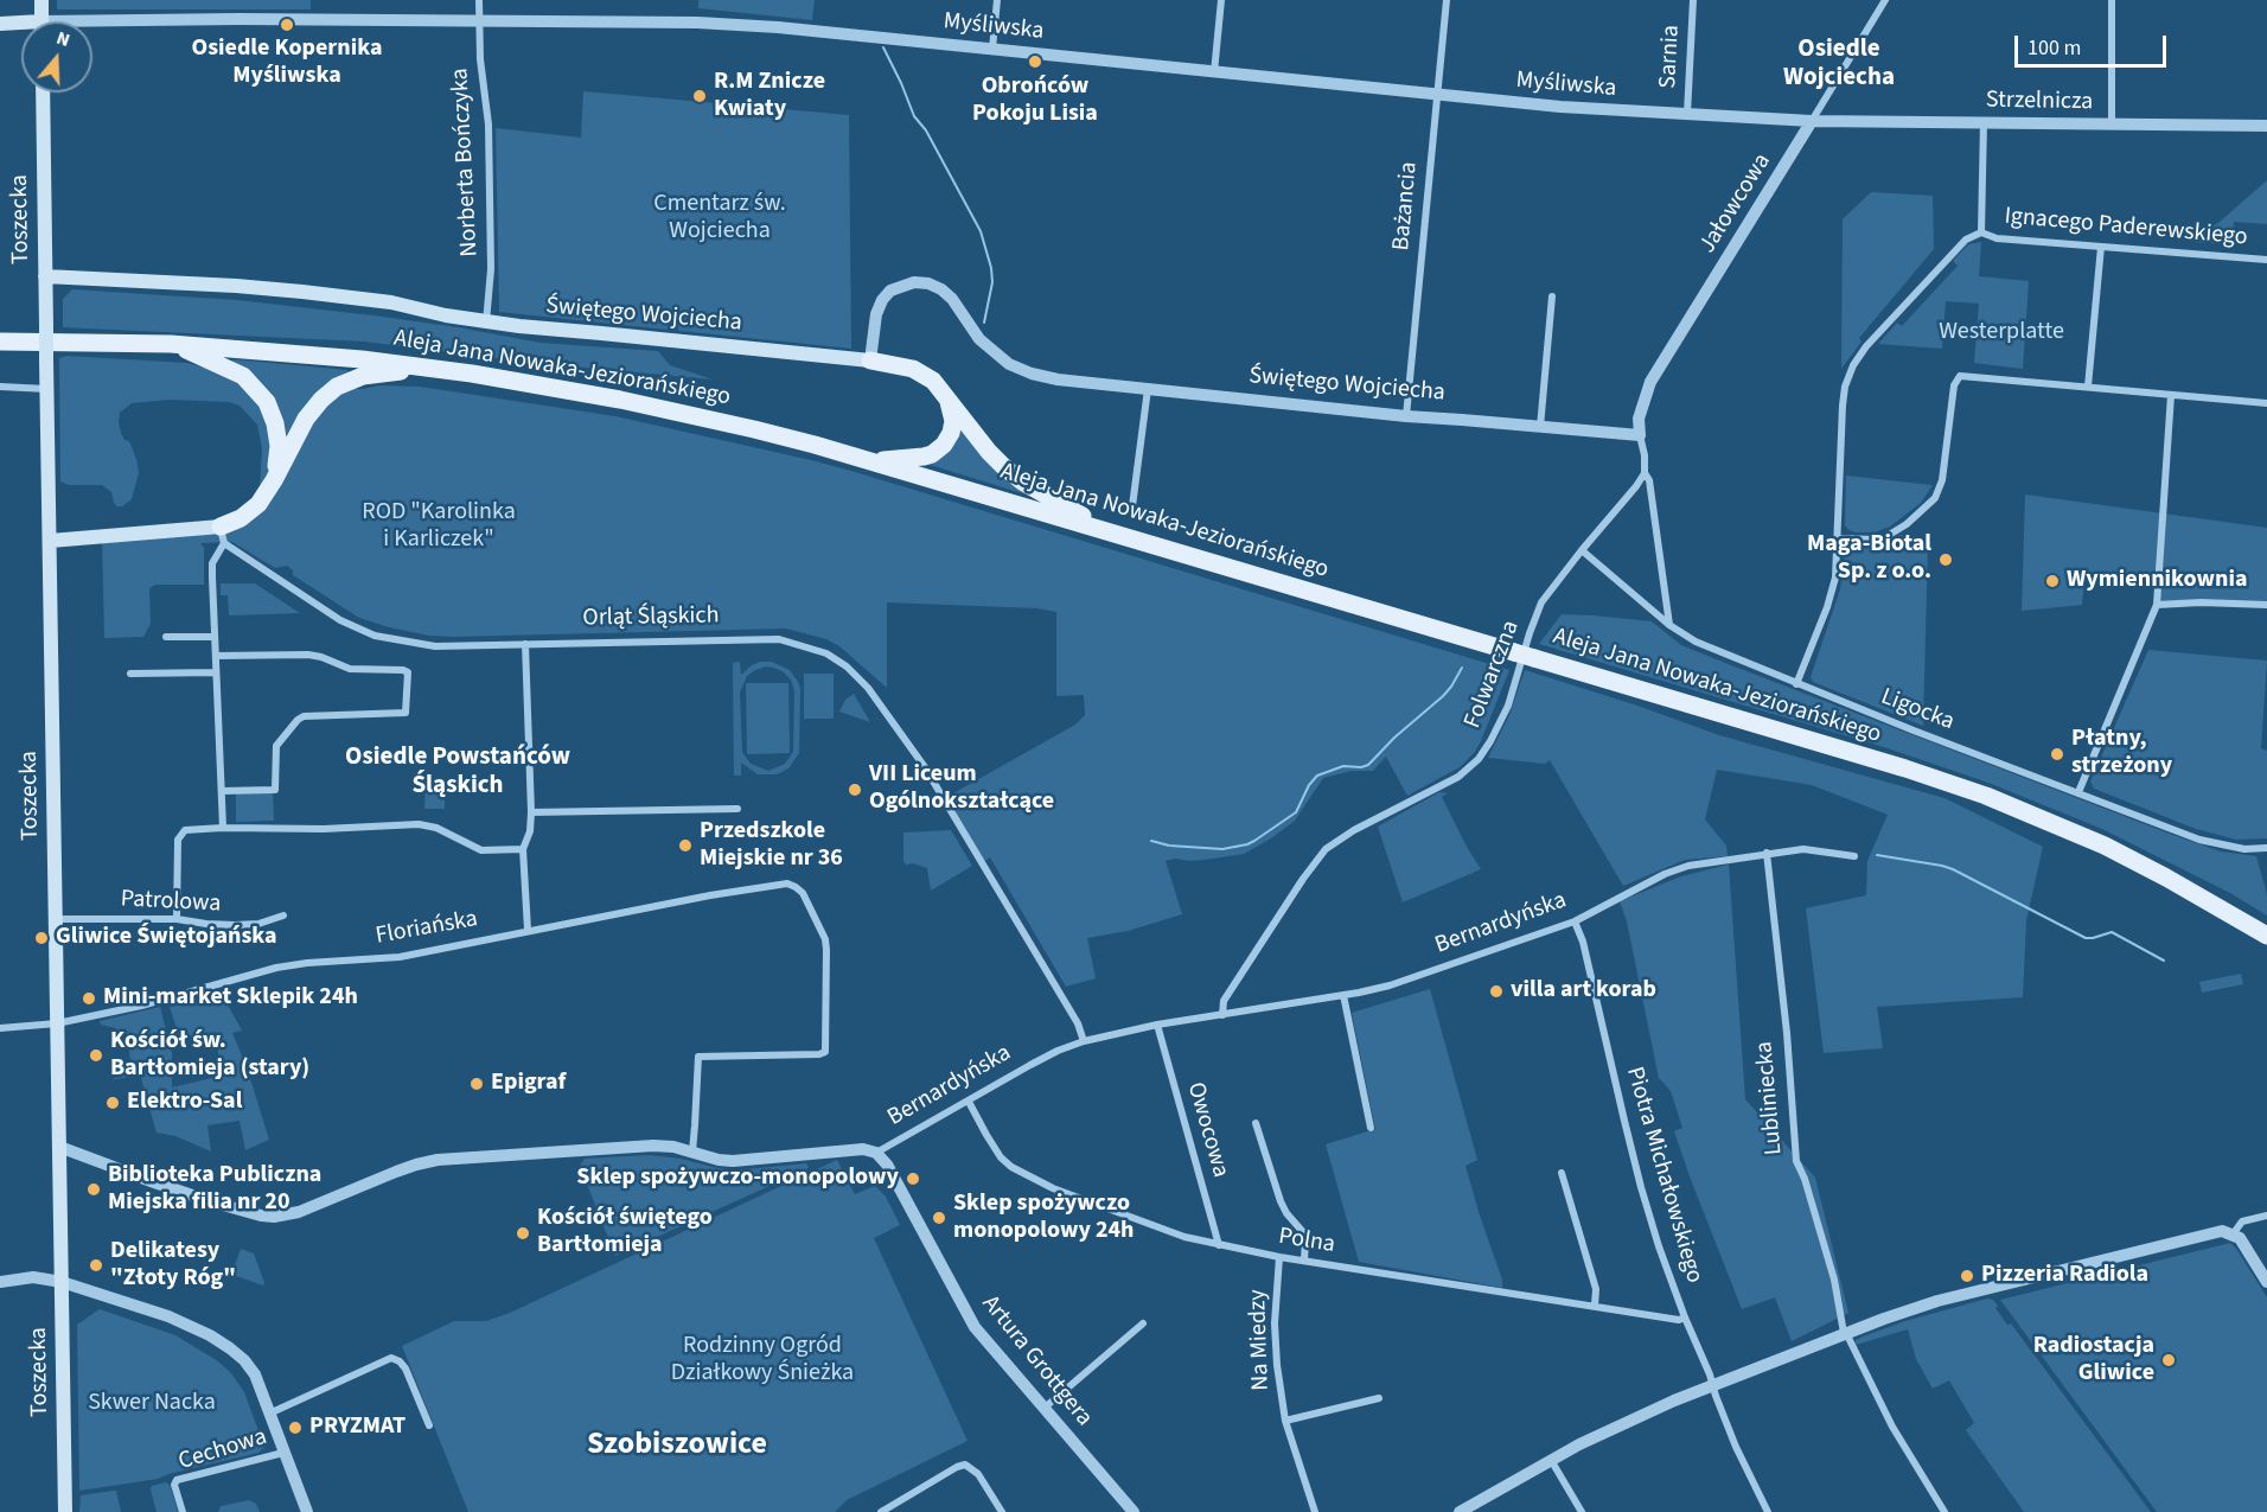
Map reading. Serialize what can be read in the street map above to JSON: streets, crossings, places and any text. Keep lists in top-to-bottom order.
{
  "streets": {
    "main road": ["Toszecka", "Świętego Wojciecha", "Aleja Jana Nowaka-Jeziorańskiego"],
    "street": [
      "Myśliwska",
      "Sarnia",
      "Strzelnicza",
      "Norberta Bończyka",
      "Jałowcowa",
      "Bażancia",
      "Ignacego Paderewskiego",
      "Orląt Śląskich",
      "Folwarczna",
      "Ligocka",
      "Patrolowa",
      "Bernardyńska",
      "Floriańska",
      "Lubliniecka",
      "Owocowa",
      "Piotra Michałowskiego",
      "Polna",
      "Na Miedzy",
      "Artura Grottgera",
      "Cechowa"
    ]
  },
  "crossings": [
    ["Myśliwska", "Sarnia"],
    ["Myśliwska", "Strzelnicza"],
    ["Myśliwska", "Norberta Bończyka"],
    ["Myśliwska", "Jałowcowa"],
    ["Myśliwska", "Bażancia"],
    ["Strzelnicza", "Jałowcowa"],
    ["Norberta Bończyka", "Świętego Wojciecha"],
    ["Jałowcowa", "Świętego Wojciecha"],
    ["Bażancia", "Świętego Wojciecha"],
    ["Toszecka", "Świętego Wojciecha"],
    ["Toszecka", "Patrolowa"],
    ["Toszecka", "Bernardyńska"],
    ["Toszecka", "Floriańska"],
    ["Orląt Śląskich", "Bernardyńska"],
    ["Folwarczna", "Ligocka"],
    ["Folwarczna", "Bernardyńska"],
    ["Bernardyńska", "Floriańska"],
    ["Bernardyńska", "Lubliniecka"],
    ["Bernardyńska", "Owocowa"],
    ["Bernardyńska", "Piotra Michałowskiego"],
    ["Bernardyńska", "Polna"],
    ["Bernardyńska", "Artura Grottgera"],
    ["Owocowa", "Polna"],
    ["Piotra Michałowskiego", "Polna"],
    ["Polna", "Na Miedzy"]
  ],
  "districts": ["Osiedle Wojciecha", "Osiedle Powstańców Śląskich", "Szobiszowice"],
  "parks": [
    "Cmentarz św. Wojciecha",
    "Westerplatte",
    "ROD \"Karolinka i Karliczek\"",
    "Rodzinny Ogród Działkowy Śnieżka",
    "Skwer Nacka"
  ],
  "places": [
    "Osiedle Kopernika Myśliwska",
    "Obrońców Pokoju Lisia",
    "R.M Znicze Kwiaty",
    "Maga-Biotal Sp. z o.o.",
    "Wymiennikownia",
    "Płatny, strzeżony",
    "VII Liceum Ogólnokształcące",
    "Przedszkole Miejskie nr 36",
    "Gliwice Świętojańska",
    "villa art korab",
    "Mini-market Sklepik 24h",
    "Kościół św. Bartłomieja (stary)",
    "Epigraf",
    "Elektro-Sal",
    "Sklep spożywczo-monopolowy",
    "Biblioteka Publiczna Miejska filia nr 20",
    "Sklep spożywczo monopolowy 24h",
    "Kościół świętego Bartłomieja",
    "Delikatesy \"Złoty Róg\"",
    "Pizzeria Radiola",
    "Radiostacja Gliwice",
    "PRYZMAT"
  ],
  "scale_bar": "100 m",
  "north": "top"
}
